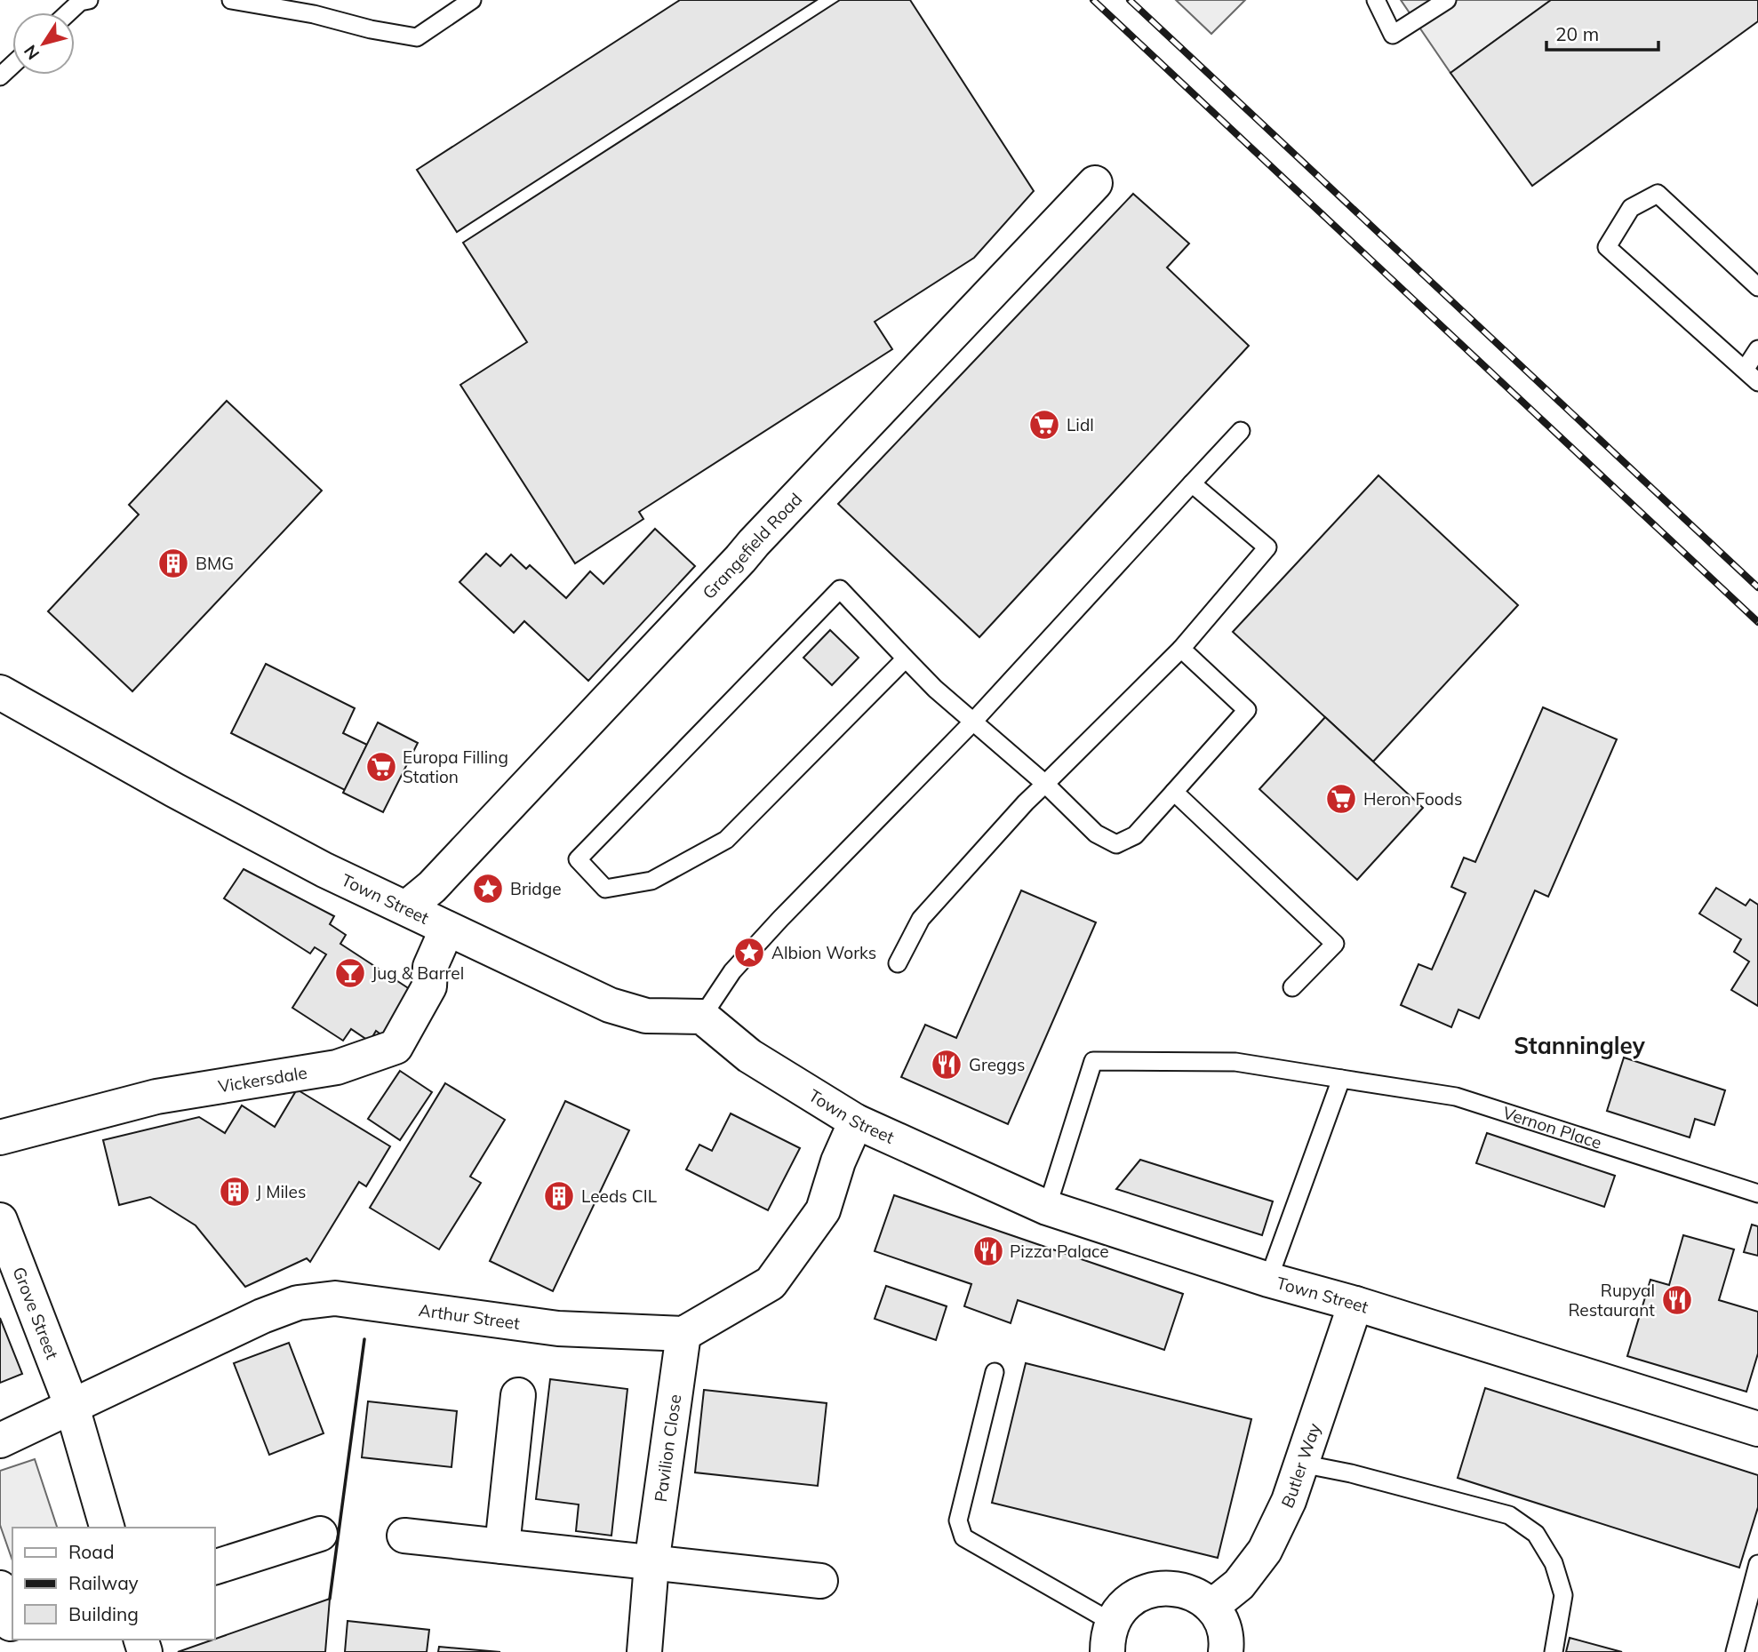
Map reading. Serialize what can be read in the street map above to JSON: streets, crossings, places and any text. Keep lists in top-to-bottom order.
{
  "streets": {
    "street": [
      "Grangefield Road",
      "Town Street",
      "Vickersdale",
      "Grove Street",
      "Arthur Street",
      "Pavilion Close",
      "Butler Way"
    ],
    "lane": ["Vernon Place"]
  },
  "crossings": [
    ["Grangefield Road", "Town Street"],
    ["Town Street", "Vickersdale"],
    ["Town Street", "Vernon Place"],
    ["Town Street", "Butler Way"],
    ["Grove Street", "Arthur Street"],
    ["Arthur Street", "Pavilion Close"]
  ],
  "districts": ["Stanningley"],
  "places": {
    "supermarket": ["Lidl", "Europa Filling Station", "Heron Foods"],
    "building": ["BMG", "J Miles", "Leeds CIL"],
    "place": ["Bridge", "Albion Works"],
    "bar": ["Jug & Barrel"],
    "restaurant": ["Greggs", "Pizza Palace", "Rupyal Restaurant"]
  },
  "legend": ["Road", "Railway", "Building"],
  "scale_bar": "20 m",
  "north": "bottom left"
}
